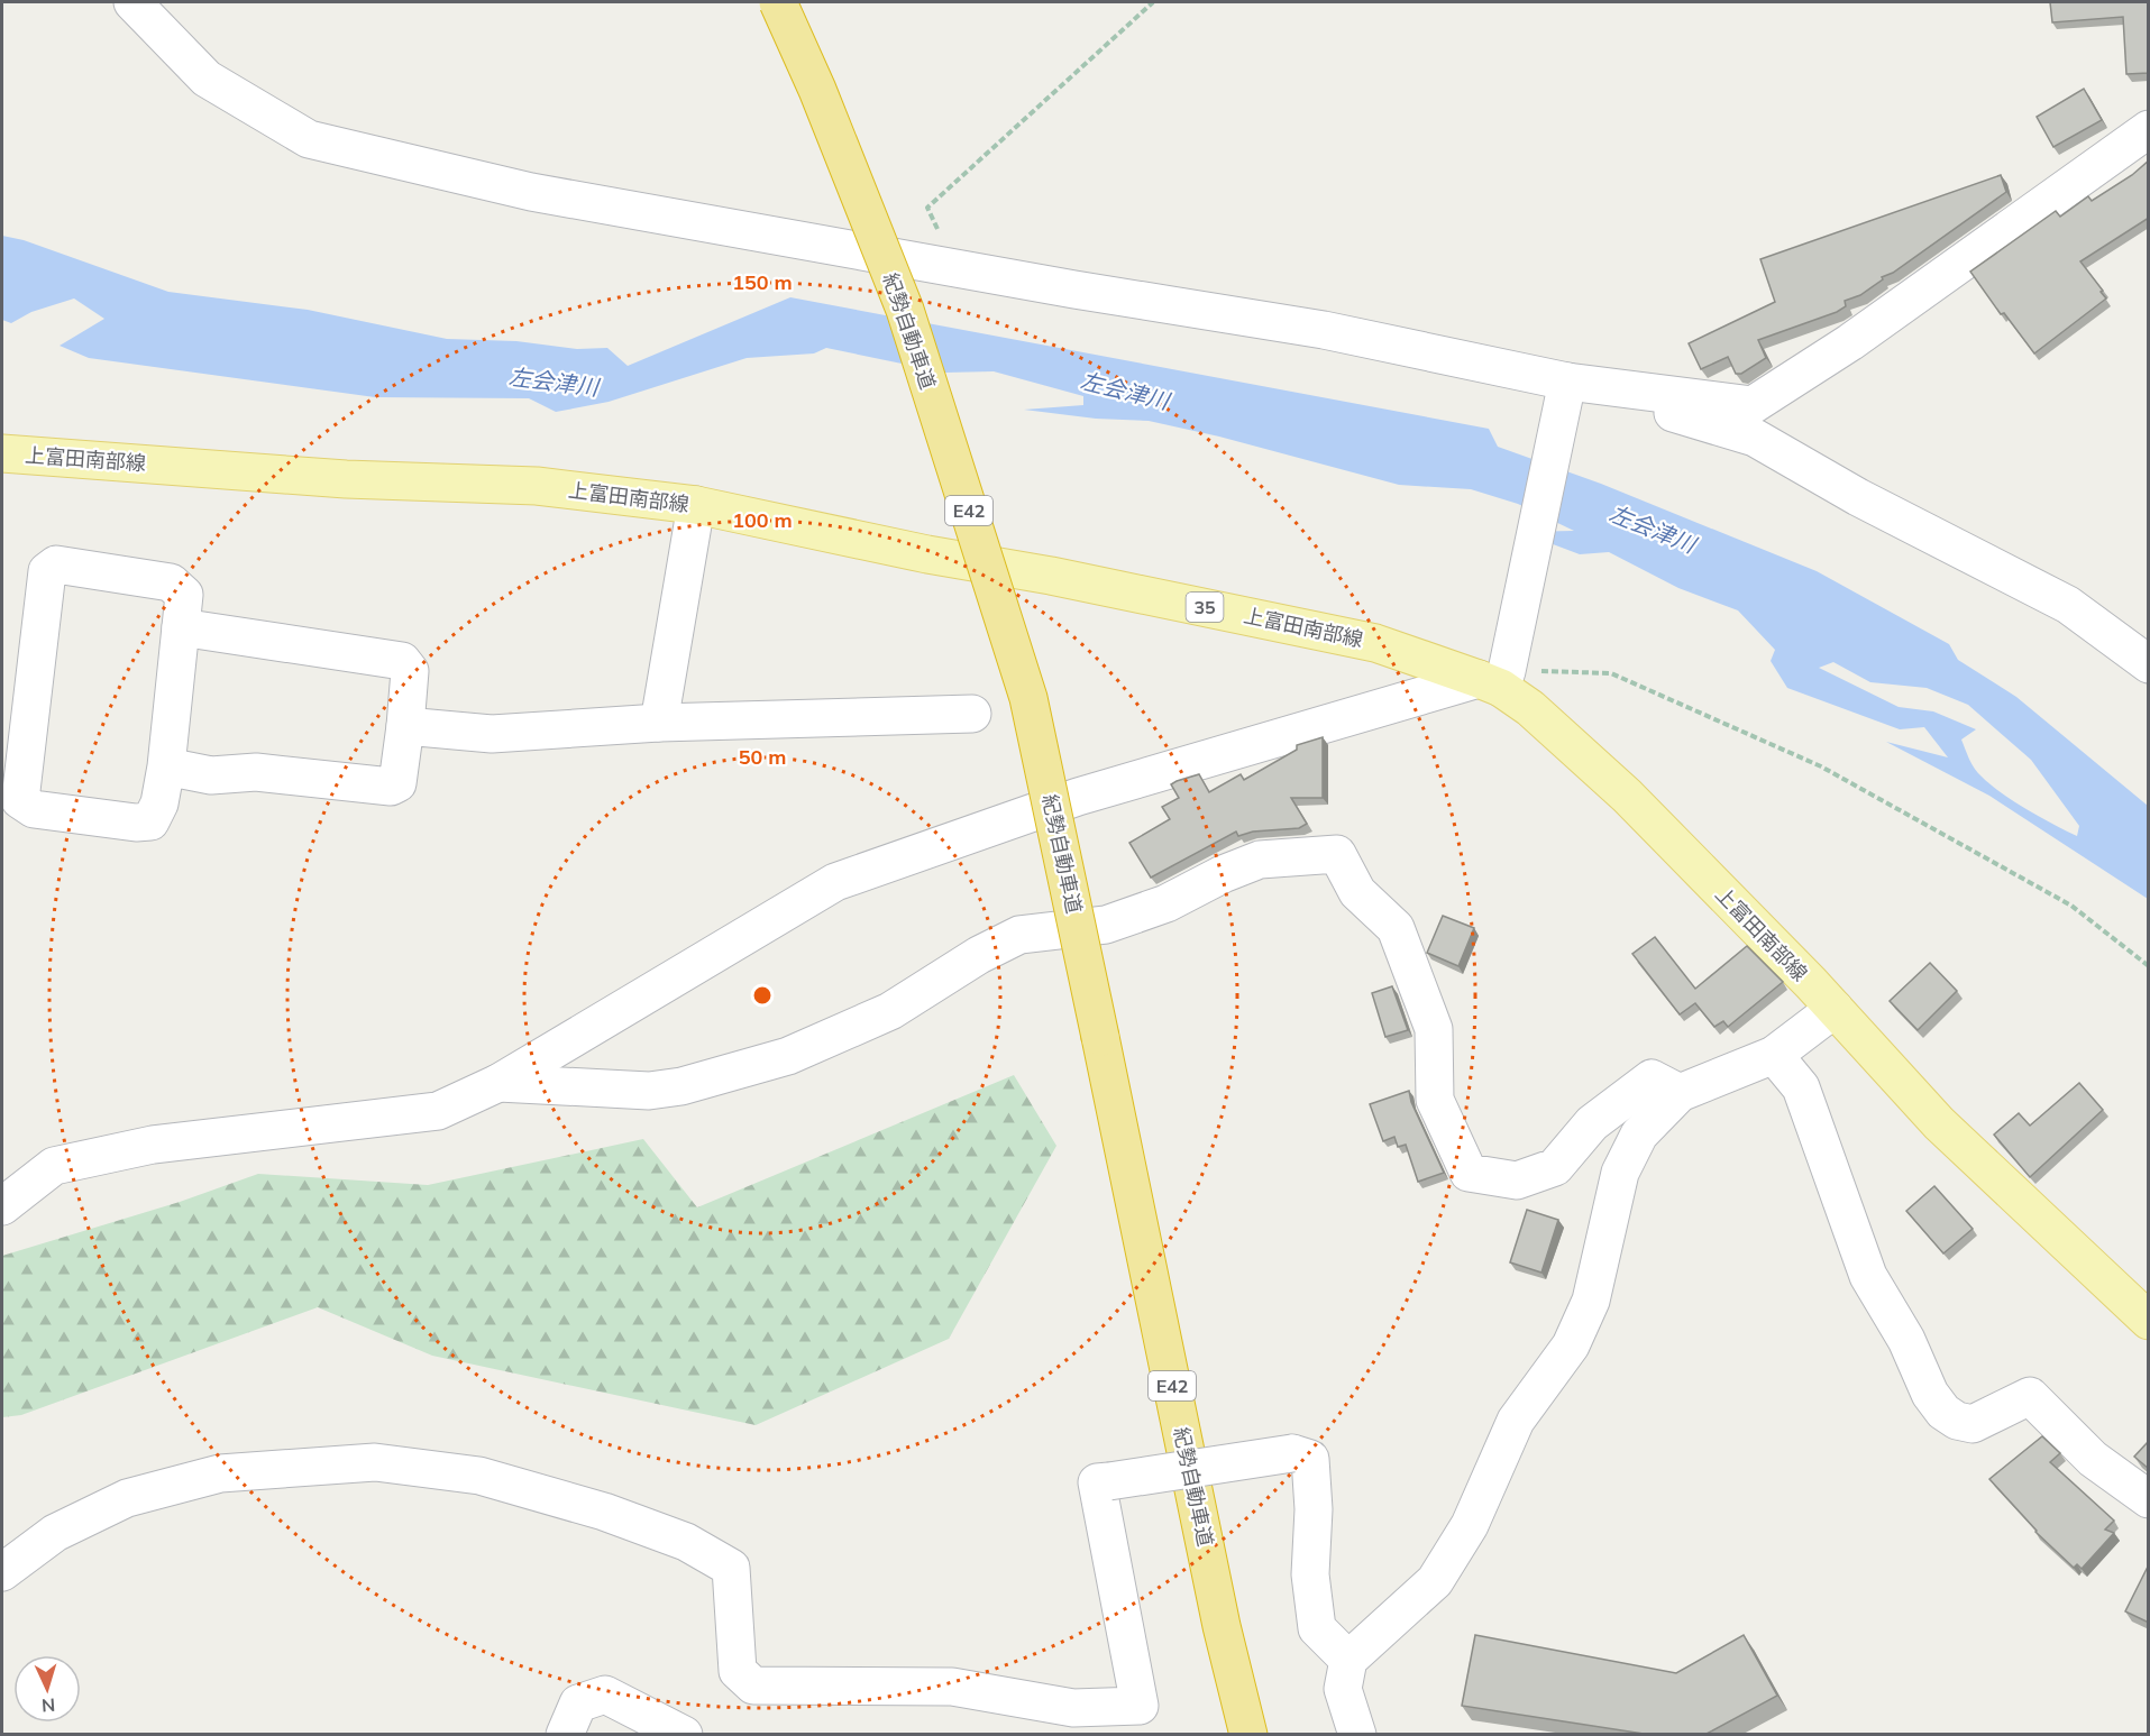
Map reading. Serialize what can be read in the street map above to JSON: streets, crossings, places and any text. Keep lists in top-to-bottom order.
{
  "streets": {
    "highway": ["紀勢自動車道", "E42"],
    "main road": ["上富田南部線", "35"]
  },
  "water": ["左会津川"],
  "north": "bottom",
  "rings": ["150 m", "100 m", "50 m"]
}
